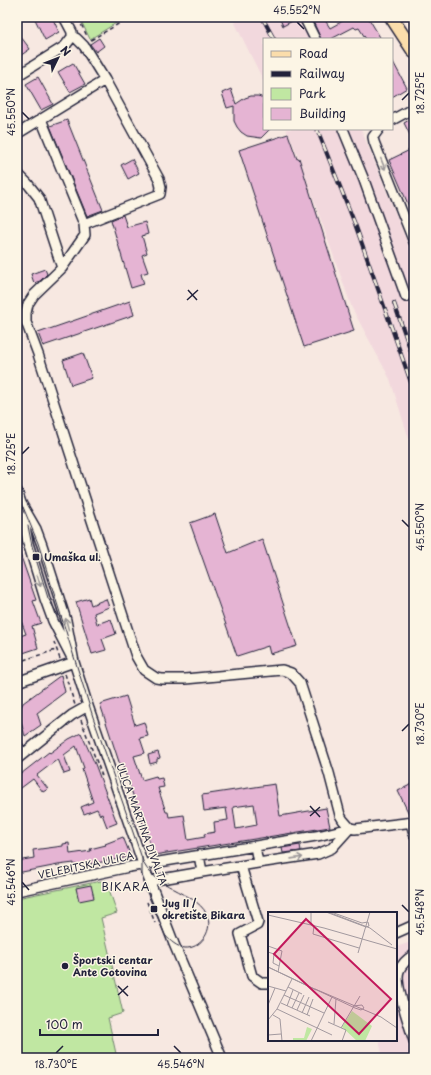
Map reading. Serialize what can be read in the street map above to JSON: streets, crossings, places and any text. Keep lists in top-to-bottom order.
{
  "streets": {
    "street": ["ULICA MARTINA DIVALTA", "VELEBITSKA ULICA"]
  },
  "crossings": [
    ["ULICA MARTINA DIVALTA", "VELEBITSKA ULICA"]
  ],
  "districts": ["BIKARA"],
  "places": {
    "transit": ["Umaška ul.", "Jug II / okretište Bikara"],
    "other": ["Športski centar Ante Gotovina"]
  },
  "legend": [
    "Road",
    "Railway",
    "Park",
    "Building"
  ],
  "scale_bar": "100 m",
  "north": "top right",
  "coordinates": [
    "45.552°N",
    "18.725°E",
    "45.550°N",
    "18.730°E",
    "45.546°N",
    "45.548°N"
  ]
}
